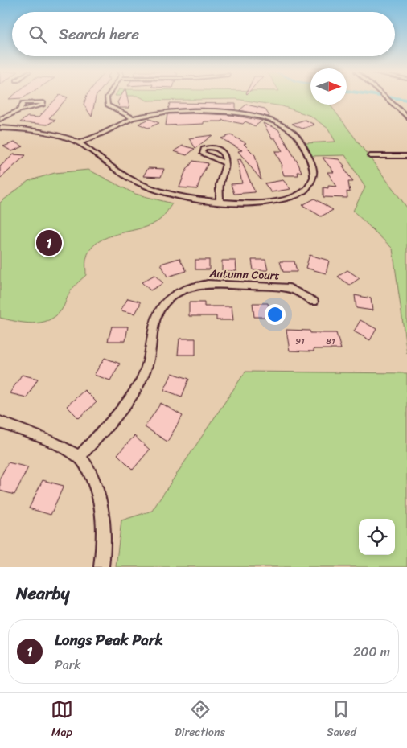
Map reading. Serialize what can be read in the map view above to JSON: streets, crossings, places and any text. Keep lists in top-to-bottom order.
{
  "streets": {
    "street": ["Autumn Court"]
  },
  "house_numbers": ["91", "81"],
  "north": "right",
  "page": {
    "search": "Search here",
    "pins": "1",
    "heading": "Nearby",
    "list": [
      {
        "mark": "1",
        "name": "Longs Peak Park",
        "note": "Park",
        "value": "200 m"
      }
    ],
    "nav": ["Map", "Directions", "Saved"]
  }
}
